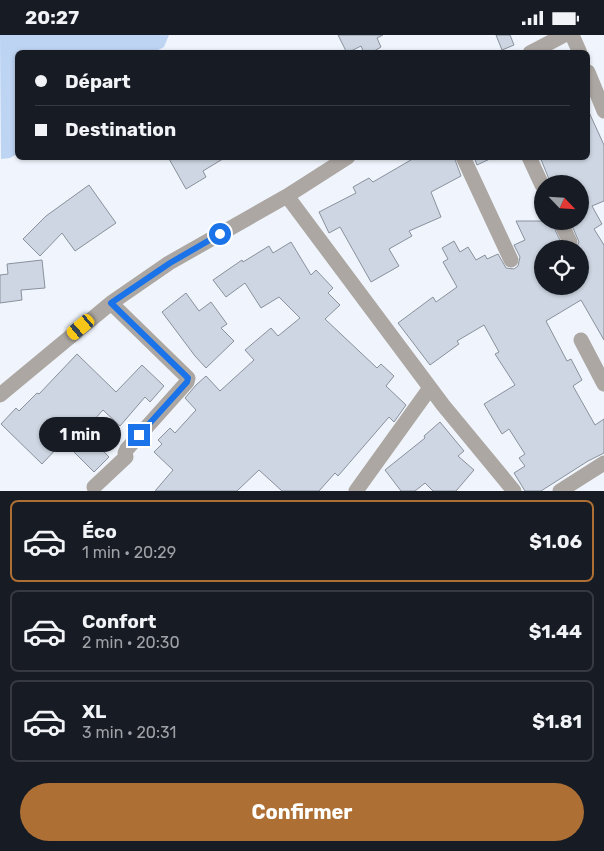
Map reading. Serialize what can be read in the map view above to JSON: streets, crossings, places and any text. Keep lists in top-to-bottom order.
{
  "north": "bottom right",
  "page": {
    "status": "20:27",
    "banner": ["Départ", "Destination"],
    "bubble": "1 min",
    "list": [
      {
        "name": "Éco",
        "note": "1 min · 20:29",
        "value": "$1.06"
      },
      {
        "name": "Confort",
        "note": "2 min · 20:30",
        "value": "$1.44"
      },
      {
        "name": "XL",
        "note": "3 min · 20:31",
        "value": "$1.81"
      }
    ],
    "buttons": "Confirmer"
  }
}
